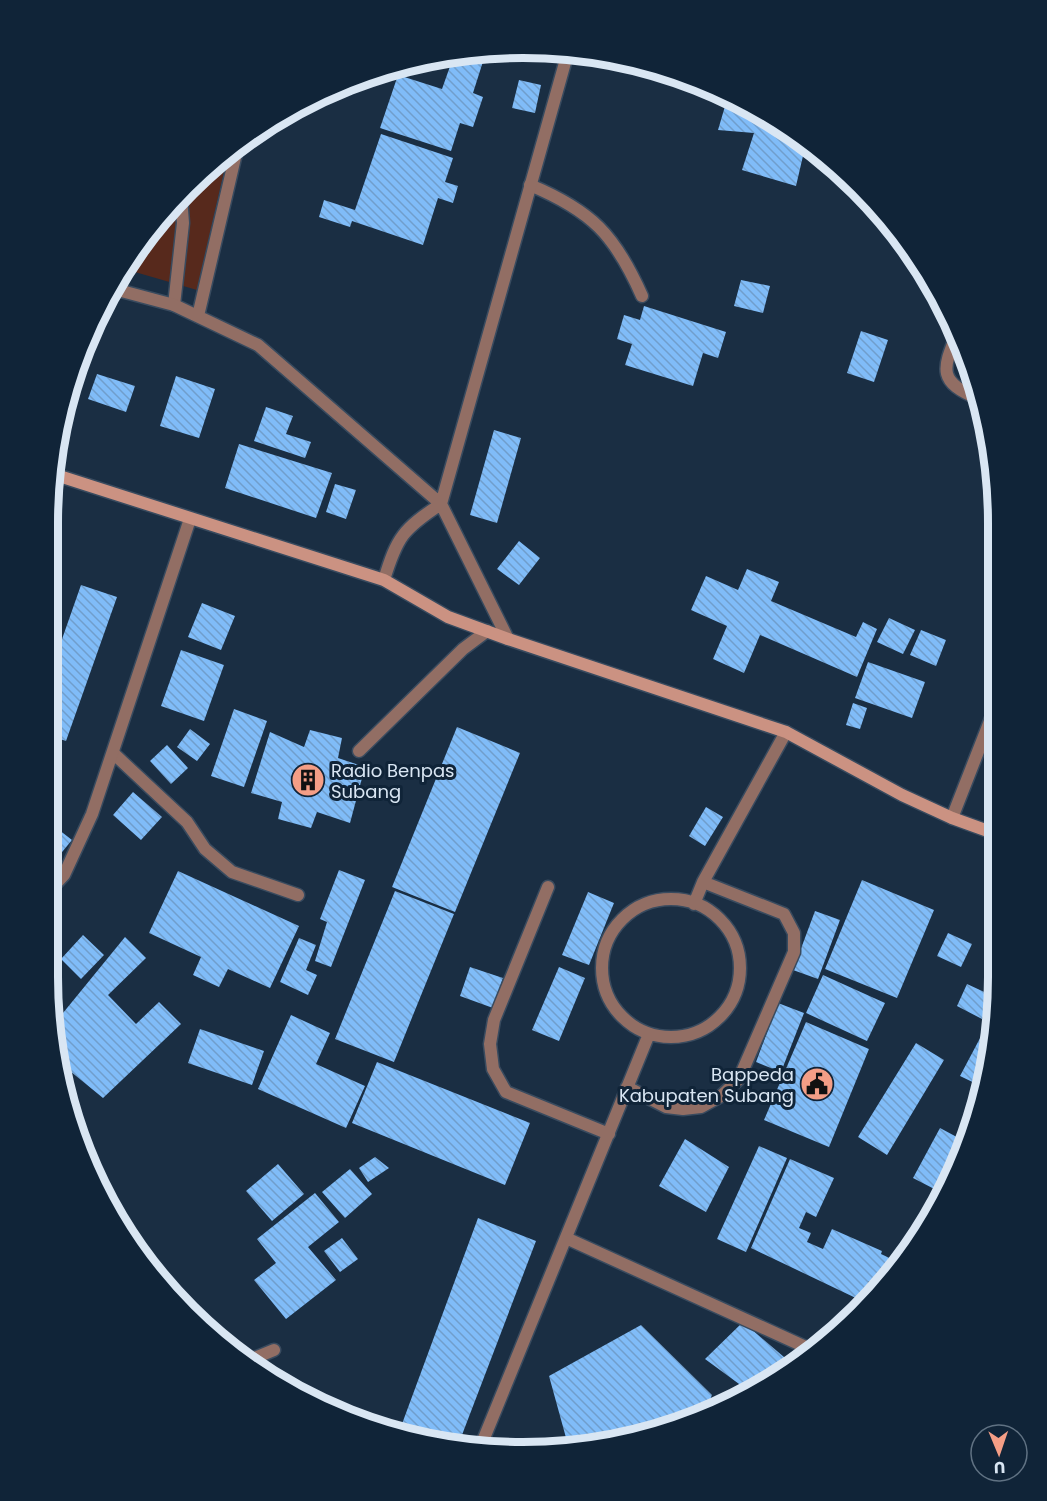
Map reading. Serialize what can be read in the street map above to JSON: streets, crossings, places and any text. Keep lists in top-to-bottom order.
{
  "places": {
    "building": ["Radio Benpas Subang"],
    "public building": ["Bappeda Kabupaten Subang"]
  },
  "north": "bottom"
}
